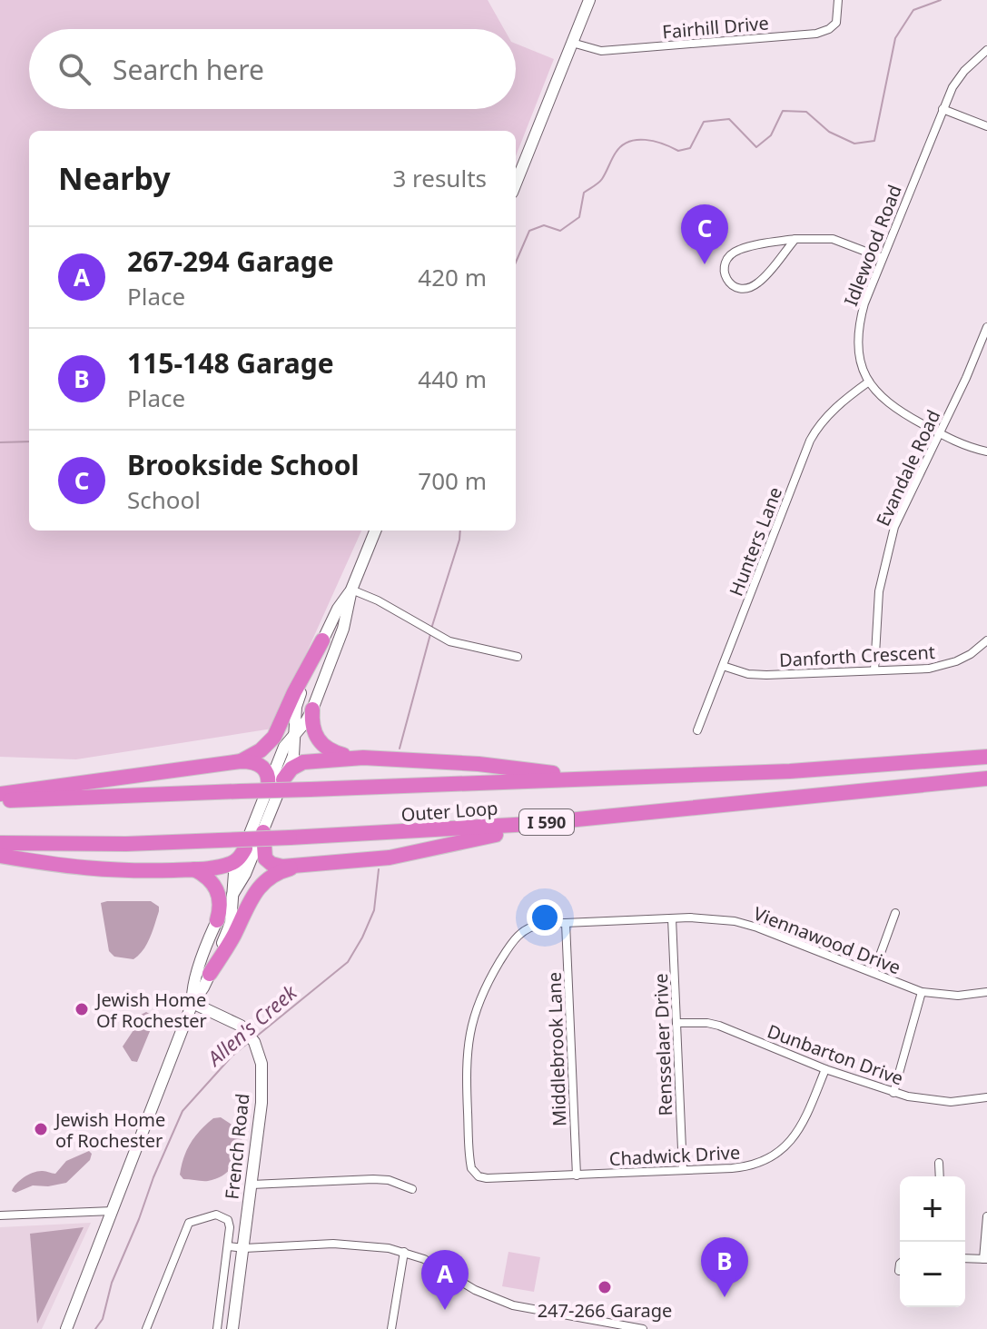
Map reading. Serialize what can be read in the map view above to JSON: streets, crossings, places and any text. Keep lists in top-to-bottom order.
{
  "streets": {
    "highway": ["Outer Loop", "I 590"],
    "main road": ["French Road"],
    "street": [
      "Fairhill Drive",
      "Idlewood Road",
      "Evandale Road",
      "Hunters Lane",
      "Danforth Crescent",
      "Viennawood Drive",
      "Rensselaer Drive",
      "Middlebrook Lane",
      "Dunbarton Drive",
      "Chadwick Drive"
    ]
  },
  "crossings": [
    ["Idlewood Road", "Evandale Road"],
    ["Idlewood Road", "Hunters Lane"],
    ["Evandale Road", "Danforth Crescent"],
    ["Hunters Lane", "Danforth Crescent"],
    ["Viennawood Drive", "Rensselaer Drive"],
    ["Viennawood Drive", "Middlebrook Lane"],
    ["Viennawood Drive", "Chadwick Drive"],
    ["Rensselaer Drive", "Dunbarton Drive"],
    ["Rensselaer Drive", "Chadwick Drive"],
    ["Middlebrook Lane", "Chadwick Drive"],
    ["Dunbarton Drive", "Chadwick Drive"]
  ],
  "water": ["Allen's Creek"],
  "places": ["Jewish Home Of Rochester", "Jewish Home of Rochester", "247-266 Garage"],
  "page": {
    "search": "Search here",
    "heading": ["Nearby", "3 results"],
    "pins": ["C", "B", "A"],
    "list": [
      {
        "mark": "A",
        "name": "267-294 Garage",
        "note": "Place",
        "value": "420 m"
      },
      {
        "mark": "B",
        "name": "115-148 Garage",
        "note": "Place",
        "value": "440 m"
      },
      {
        "mark": "C",
        "name": "Brookside School",
        "note": "School",
        "value": "700 m"
      }
    ],
    "map_buttons": ["+", "−"]
  }
}
